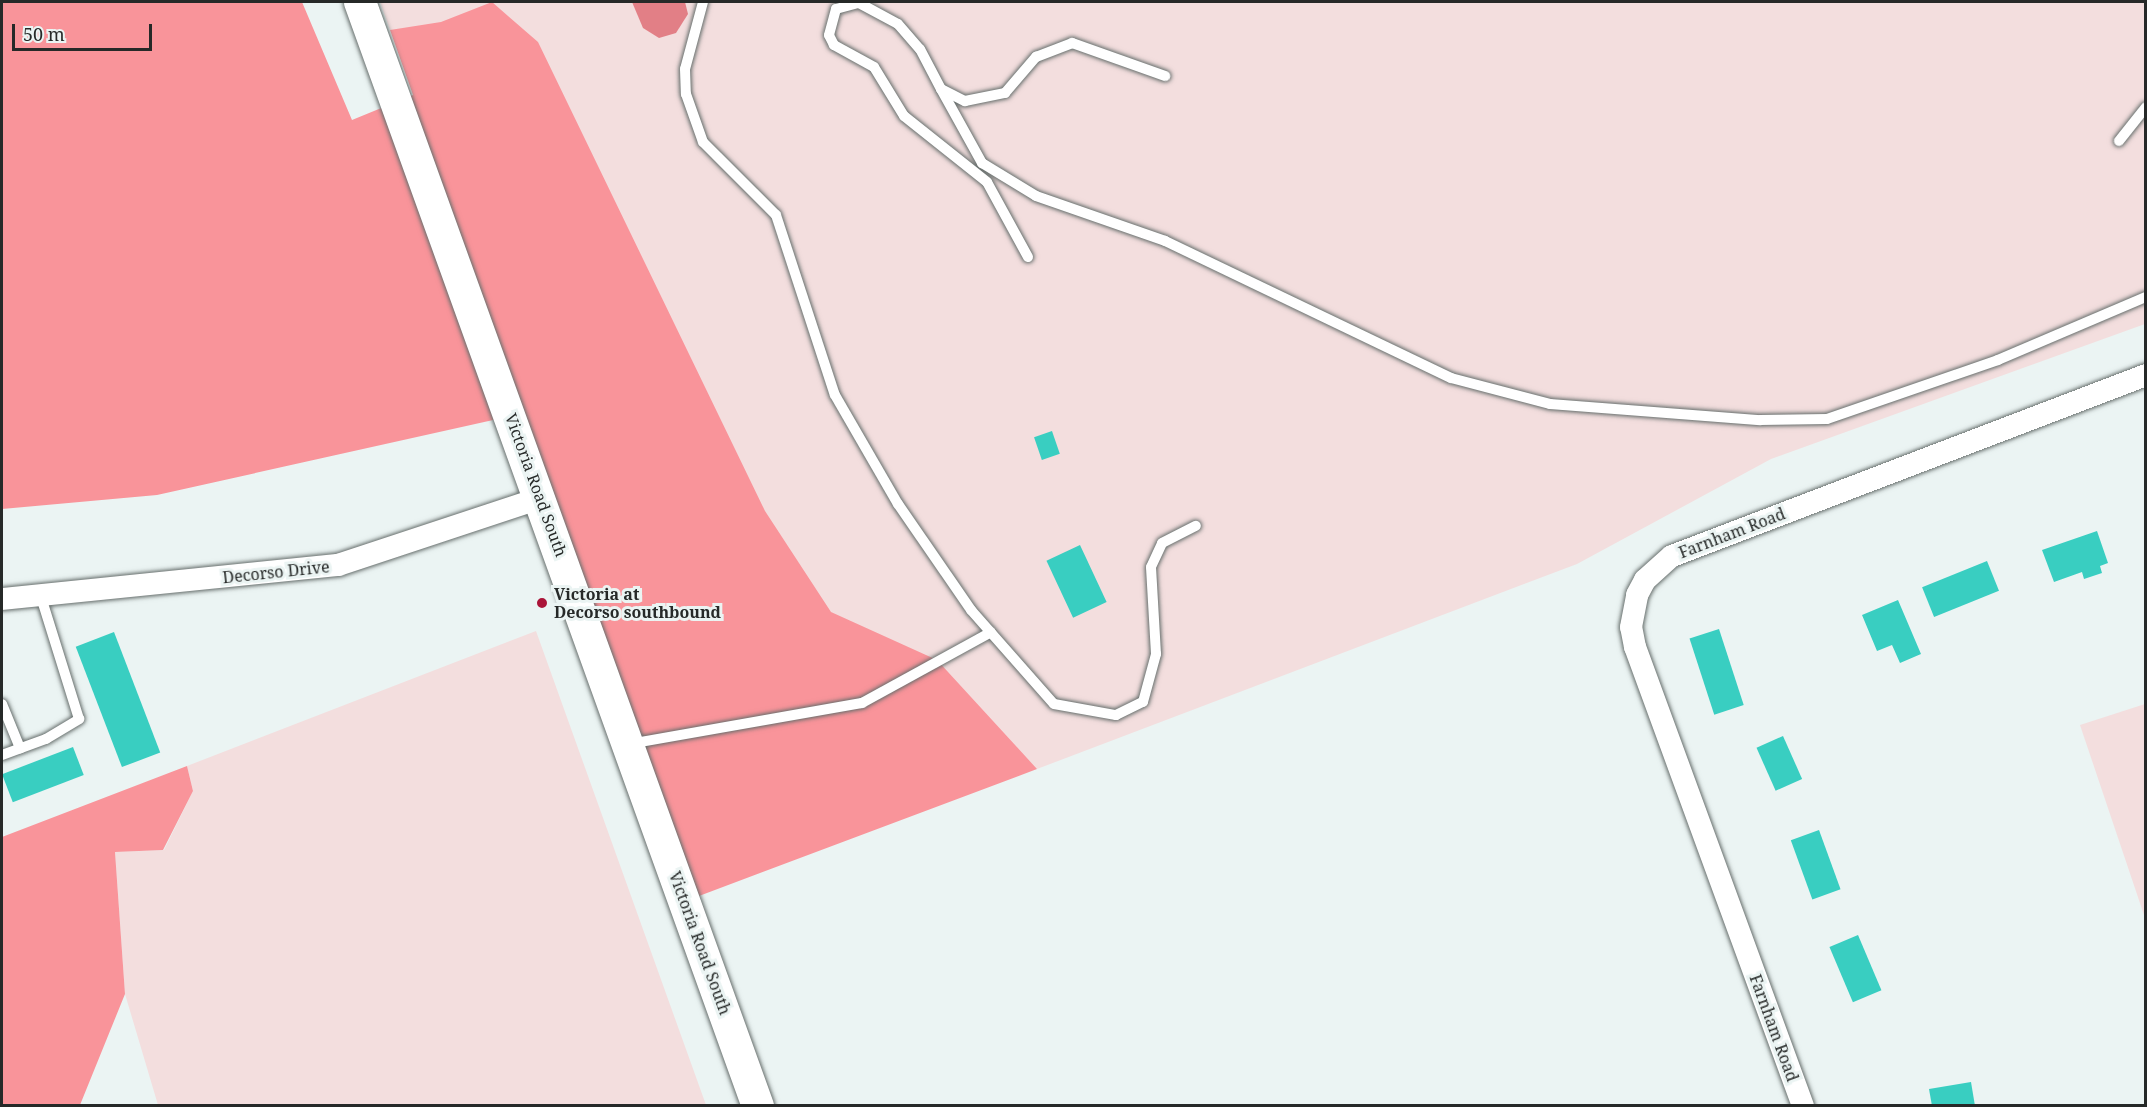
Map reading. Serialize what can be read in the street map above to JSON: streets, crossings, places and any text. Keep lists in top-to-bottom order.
{
  "streets": {
    "main road": ["Victoria Road South"],
    "street": ["Farnham Road", "Decorso Drive"]
  },
  "crossings": [
    ["Victoria Road South", "Decorso Drive"]
  ],
  "places": ["Victoria at Decorso southbound"],
  "scale_bar": "50 m"
}
